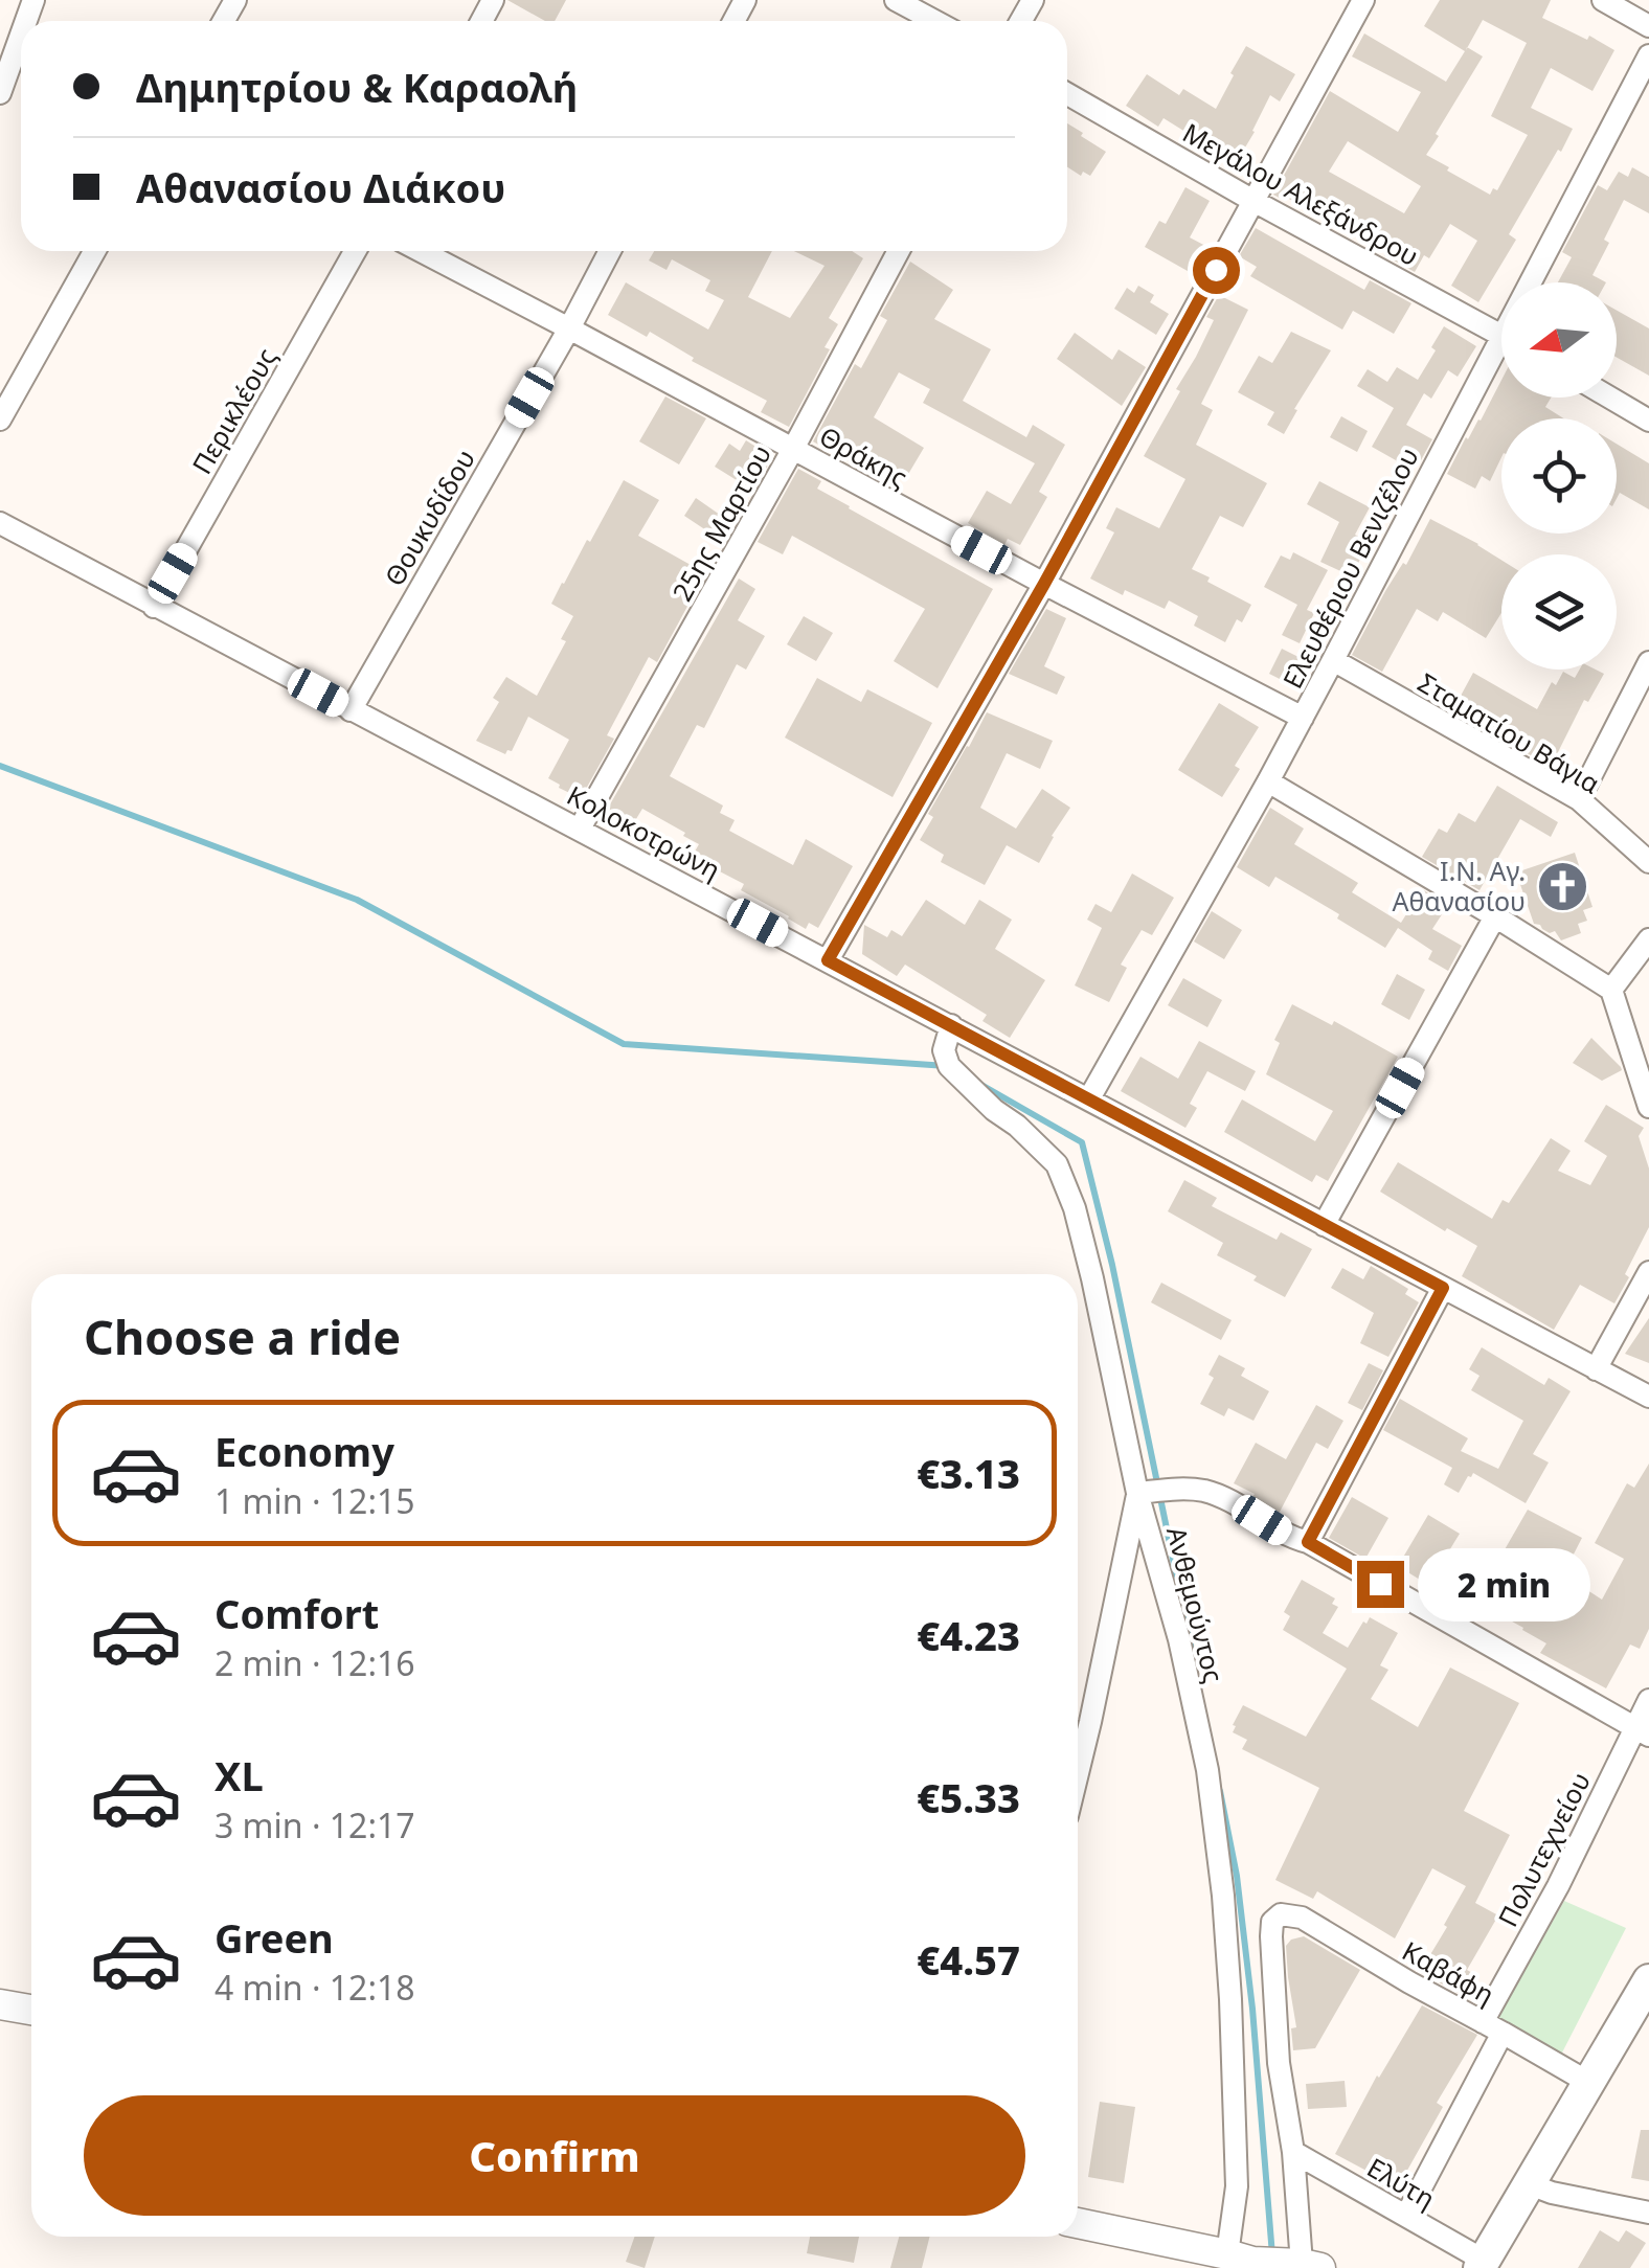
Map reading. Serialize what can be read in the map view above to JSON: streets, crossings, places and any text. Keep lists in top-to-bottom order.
{
  "streets": {
    "street": [
      "Μεγάλου Αλεξάνδρου",
      "Περικλέους",
      "Θράκης",
      "Θουκυδίδου",
      "25ης Μαρτίου",
      "Ελευθέριου Βενιζέλου",
      "Σταματίου Βάγια",
      "Κολοκοτρώνη",
      "Ανθεμούντος",
      "Πολυτεχνείου",
      "Καβάφη",
      "Ελύτη"
    ]
  },
  "crossings": [
    ["Περικλέους", "Κολοκοτρώνη"],
    ["Θράκης", "Θουκυδίδου"],
    ["Θράκης", "25ης Μαρτίου"],
    ["Θράκης", "Ελευθέριου Βενιζέλου"],
    ["Θουκυδίδου", "Κολοκοτρώνη"],
    ["25ης Μαρτίου", "Κολοκοτρώνη"],
    ["Ελευθέριου Βενιζέλου", "Σταματίου Βάγια"],
    ["Ελευθέριου Βενιζέλου", "Κολοκοτρώνη"],
    ["Κολοκοτρώνη", "Ανθεμούντος"],
    ["Πολυτεχνείου", "Καβάφη"],
    ["Καβάφη", "Ελύτη"]
  ],
  "places": {
    "church": ["Ι.Ν. Αγ. Αθανασίου"]
  },
  "north": "left",
  "page": {
    "banner": ["Δημητρίου & Καραολή", "Αθανασίου Διάκου"],
    "heading": "Choose a ride",
    "list": [
      {
        "name": "Economy",
        "note": "1 min · 12:15",
        "value": "€3.13"
      },
      {
        "name": "Comfort",
        "note": "2 min · 12:16",
        "value": "€4.23"
      },
      {
        "name": "XL",
        "note": "3 min · 12:17",
        "value": "€5.33"
      },
      {
        "name": "Green",
        "note": "4 min · 12:18",
        "value": "€4.57"
      }
    ],
    "bubble": "2 min",
    "buttons": "Confirm"
  }
}
